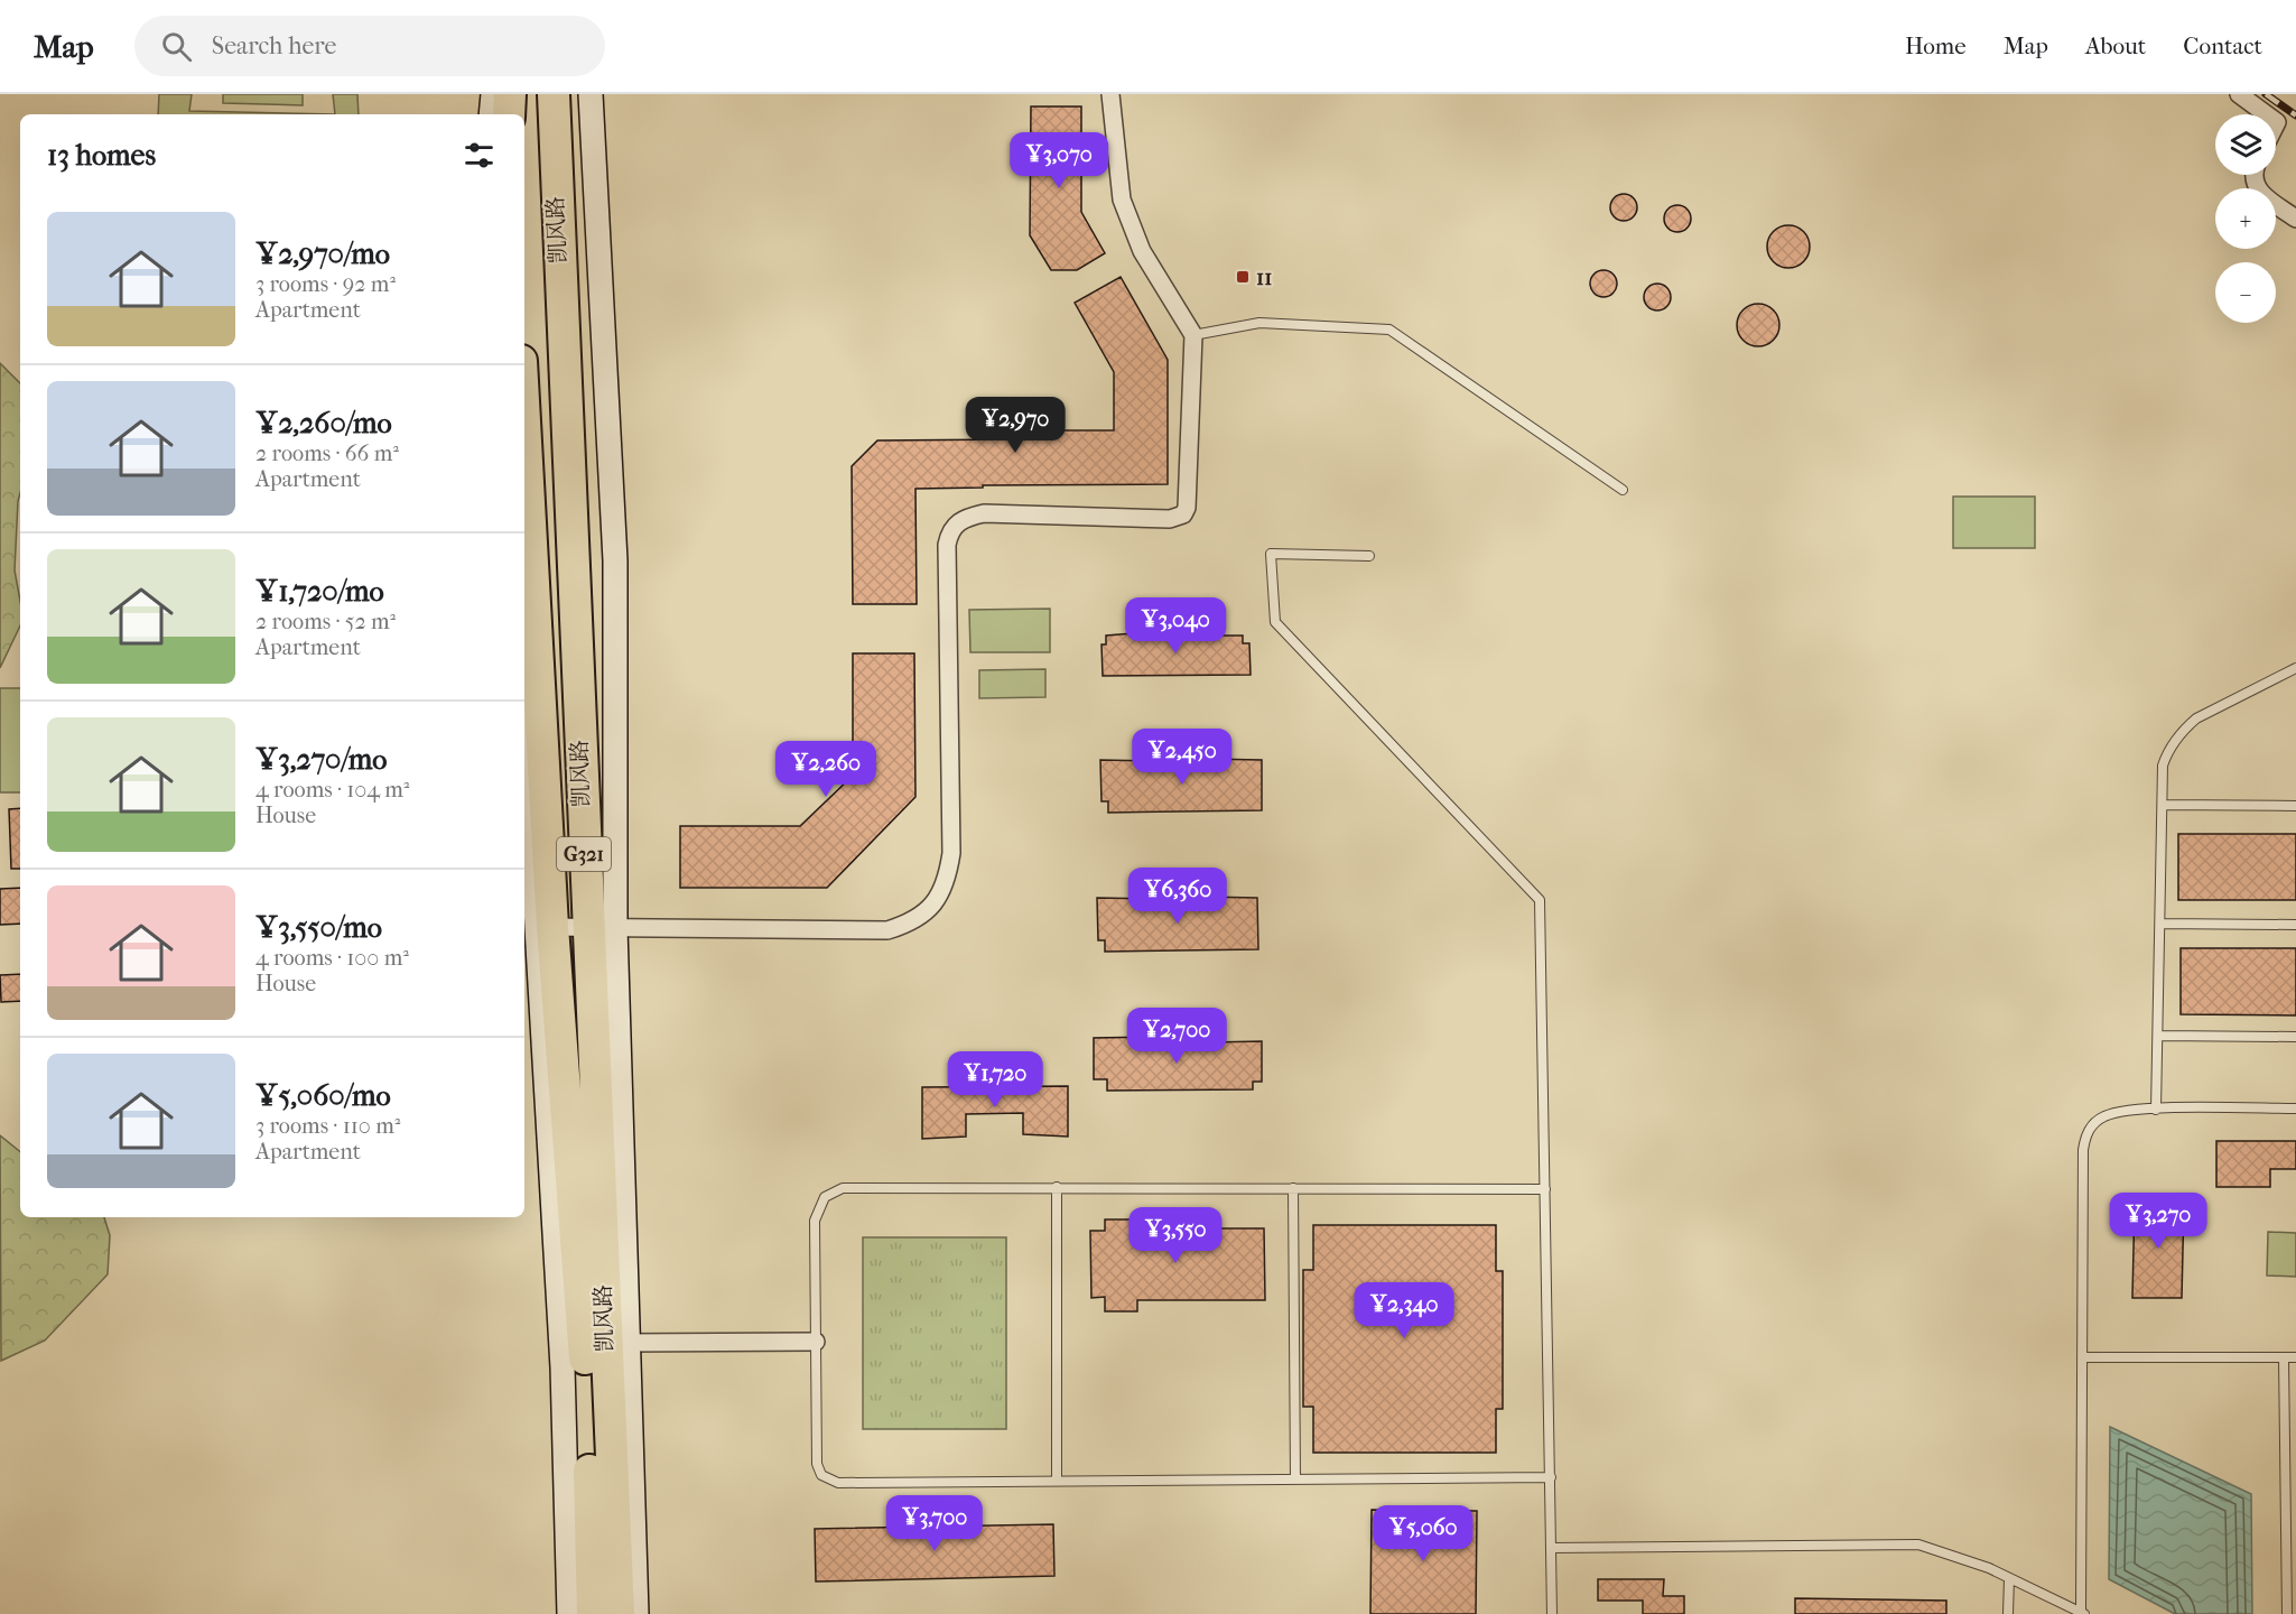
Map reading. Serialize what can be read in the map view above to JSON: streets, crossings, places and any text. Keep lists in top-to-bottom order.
{
  "streets": {
    "highway": ["凯风路", "G321"]
  },
  "places": {
    "transit": ["11"]
  },
  "page": {
    "header": "Map",
    "search": "Search here",
    "nav": [
      "Home",
      "Map",
      "About",
      "Contact"
    ],
    "map_buttons": ["+", "−"],
    "heading": "13 homes",
    "price": [
      "¥3,070",
      "¥2,970",
      "¥3,040",
      "¥2,450",
      "¥2,260",
      "¥6,360",
      "¥2,700",
      "¥1,720",
      "¥3,270",
      "¥3,550",
      "¥2,340",
      "¥3,700",
      "¥5,060"
    ],
    "list": [
      {
        "name": "¥2,970/mo",
        "note": "3 rooms · 92 m² · Apartment"
      },
      {
        "name": "¥2,260/mo",
        "note": "2 rooms · 66 m² · Apartment"
      },
      {
        "name": "¥1,720/mo",
        "note": "2 rooms · 52 m² · Apartment"
      },
      {
        "name": "¥3,270/mo",
        "note": "4 rooms · 104 m² · House"
      },
      {
        "name": "¥3,550/mo",
        "note": "4 rooms · 100 m² · House"
      },
      {
        "name": "¥5,060/mo",
        "note": "3 rooms · 110 m² · Apartment"
      }
    ]
  }
}
